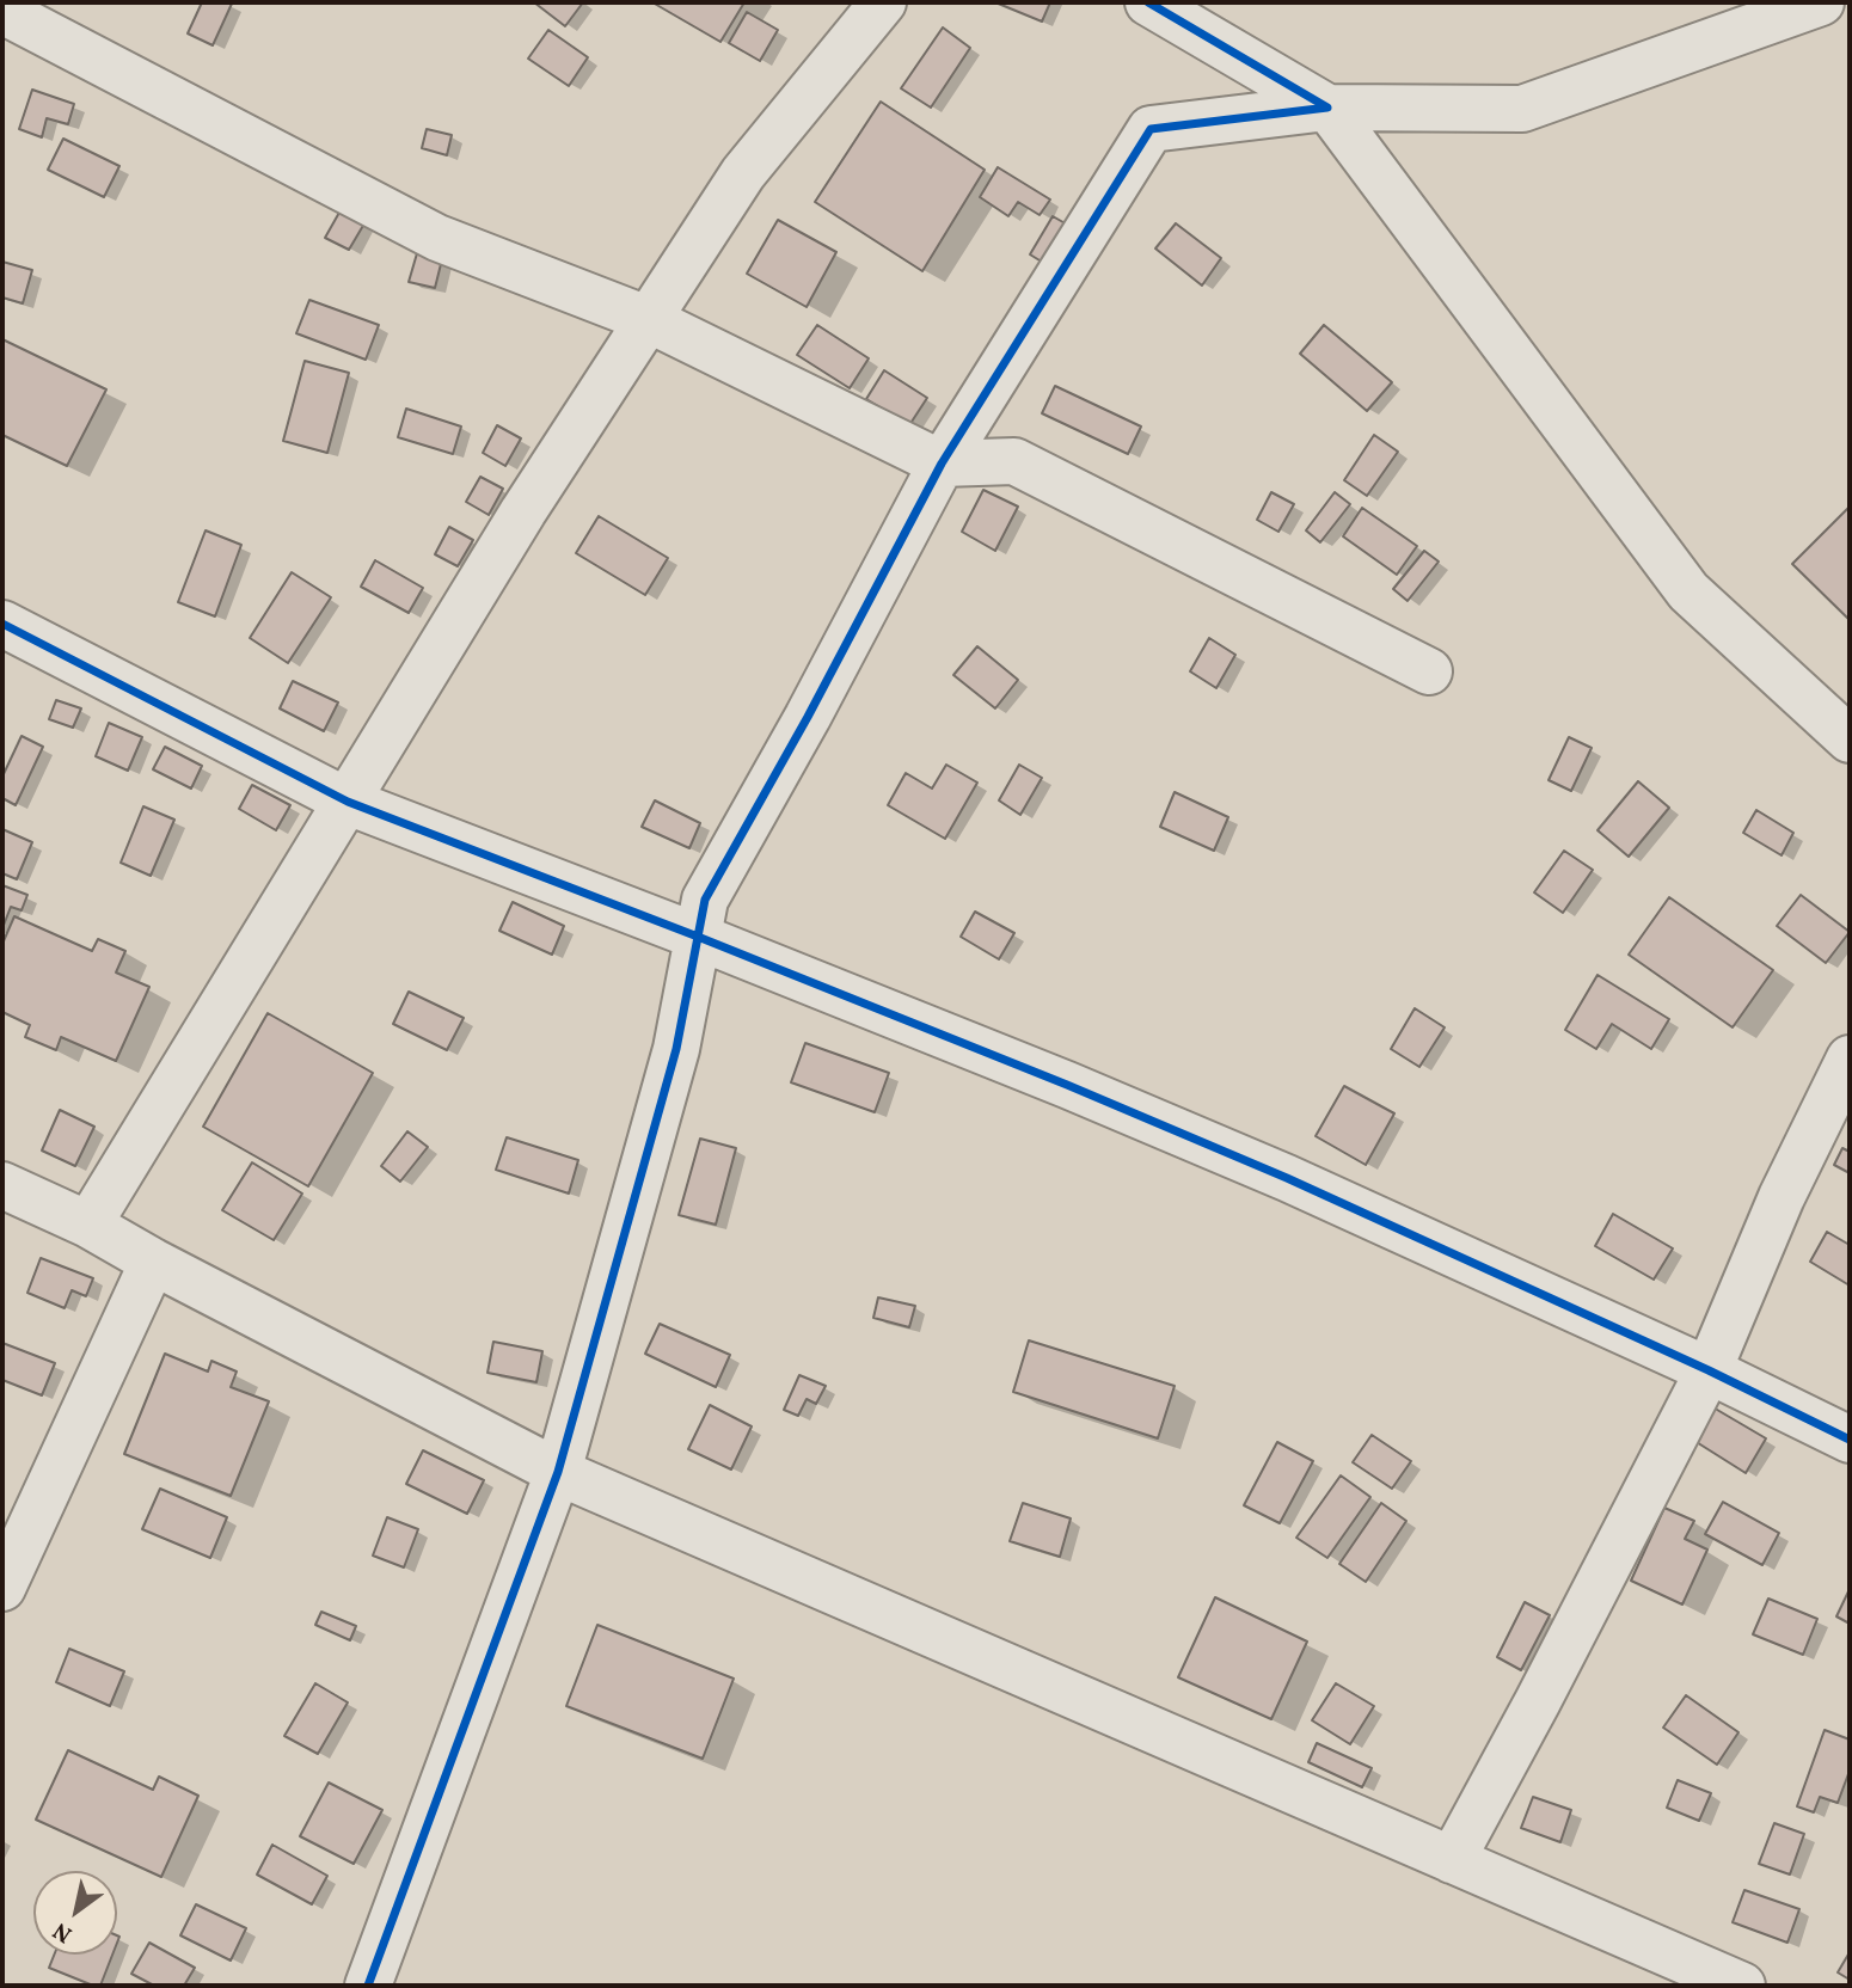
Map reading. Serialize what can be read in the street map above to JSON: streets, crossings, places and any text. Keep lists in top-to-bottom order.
{
  "north": "bottom left"
}
